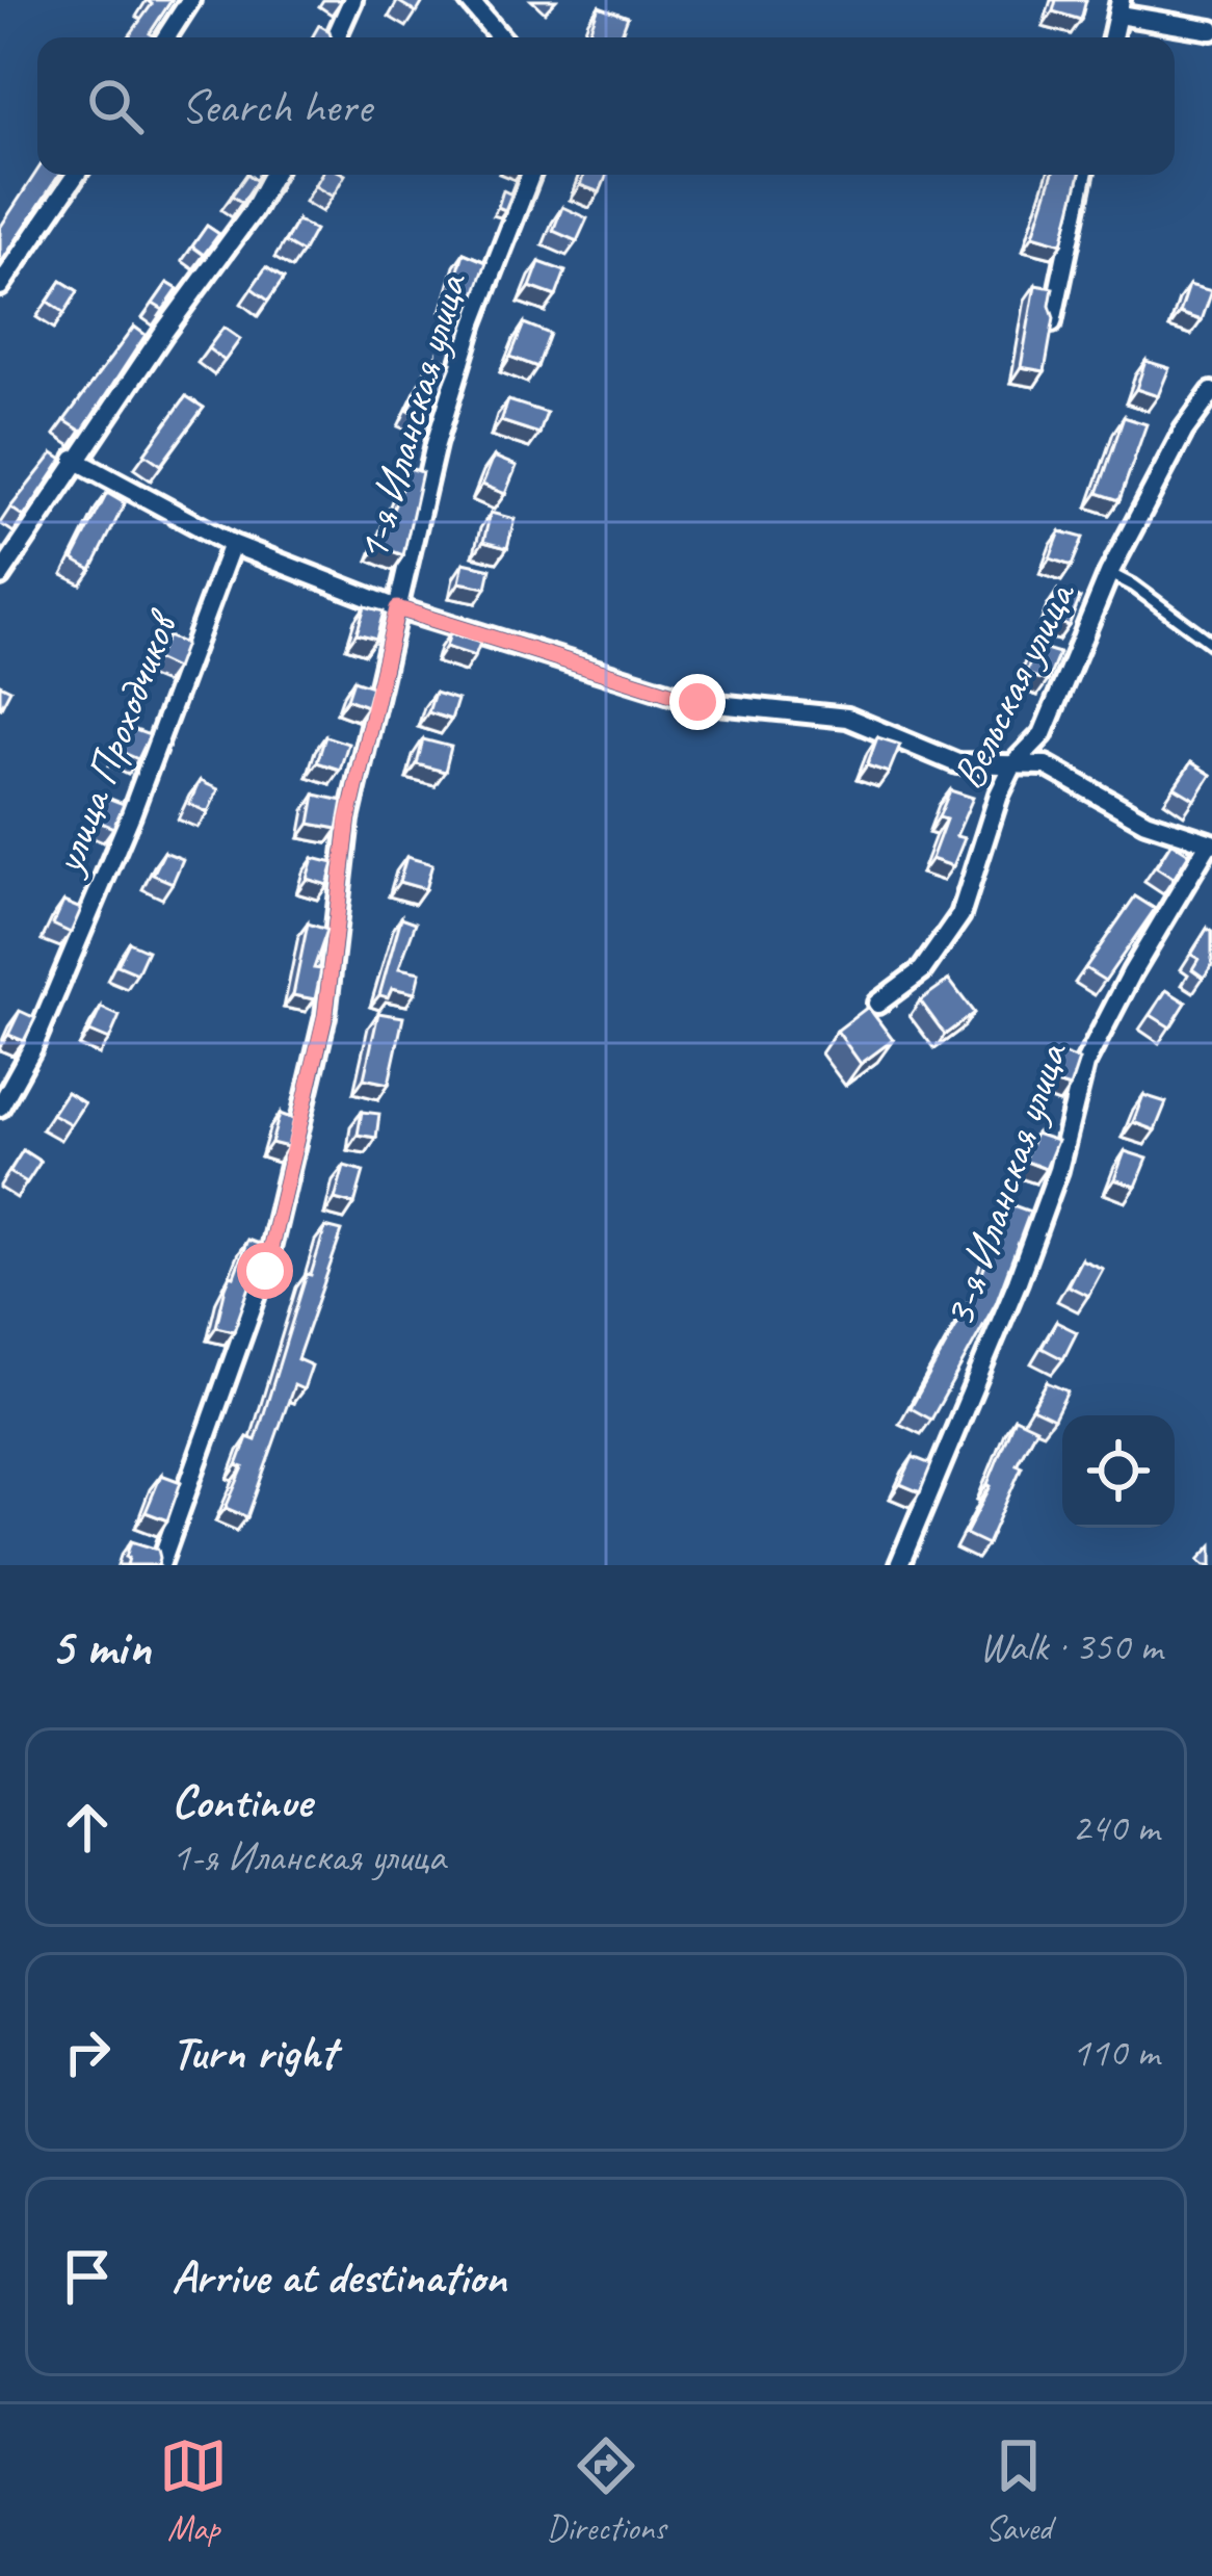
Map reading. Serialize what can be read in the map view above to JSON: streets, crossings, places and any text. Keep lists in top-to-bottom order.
{
  "streets": {
    "street": [
      "1-я Иланская улица",
      "Вельская улица",
      "улица Проходчиков",
      "3-я Иланская улица"
    ]
  },
  "page": {
    "search": "Search here",
    "heading": ["5 min", "Walk · 350 m"],
    "list": [
      ["Continue", "1-я Иланская улица", "240 m"],
      ["Turn right", "110 m"],
      "Arrive at destination"
    ],
    "nav": ["Map", "Directions", "Saved"]
  }
}
